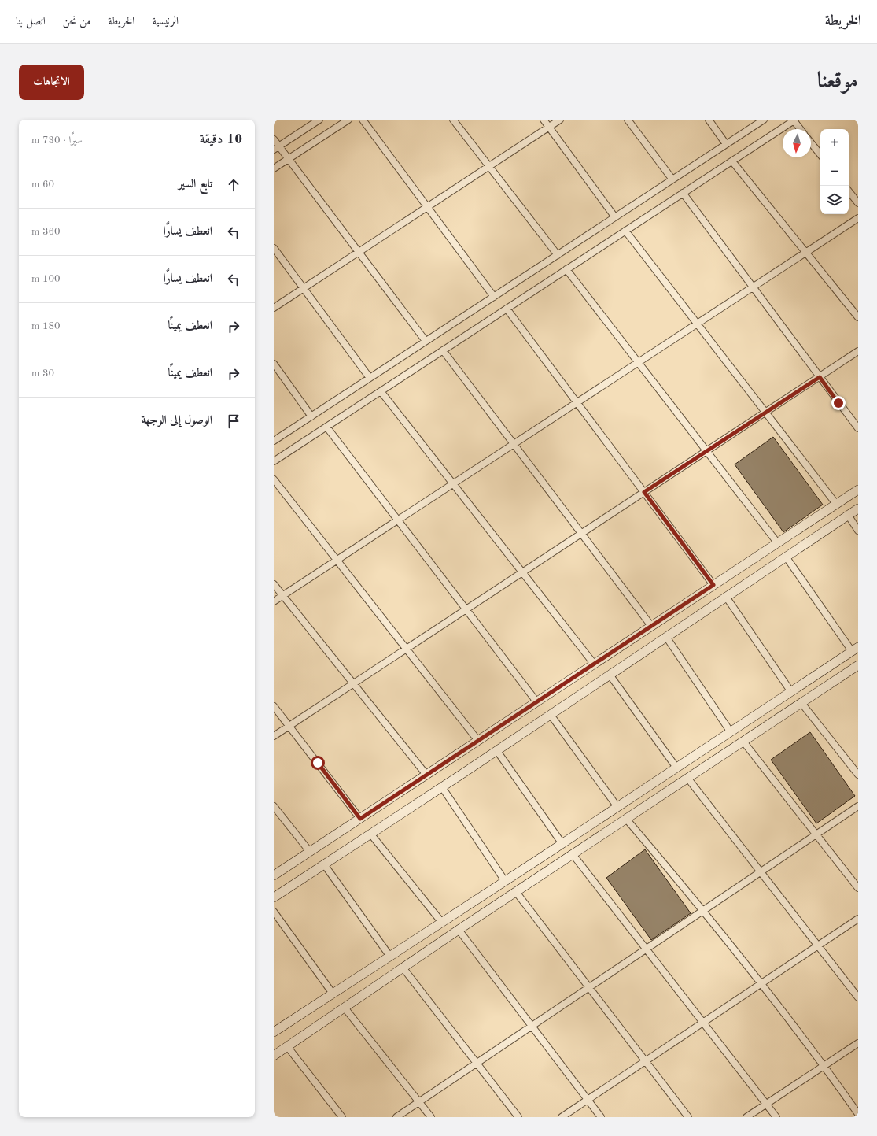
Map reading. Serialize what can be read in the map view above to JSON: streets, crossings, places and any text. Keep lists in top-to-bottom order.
{
  "north": "bottom",
  "page": {
    "header": "الخريطة",
    "nav": [
      "الرئيسية",
      "الخريطة",
      "من نحن",
      "اتصل بنا"
    ],
    "title": "موقعنا",
    "buttons": "الاتجاهات",
    "heading": ["10 دقيقة", "سيرًا · 730 m"],
    "map_buttons": ["+", "−"],
    "list": [
      ["تابع السير", "60 m"],
      ["انعطف يسارًا", "360 m"],
      ["انعطف يسارًا", "100 m"],
      ["انعطف يمينًا", "180 m"],
      ["انعطف يمينًا", "30 m"],
      "الوصول إلى الوجهة"
    ]
  }
}
